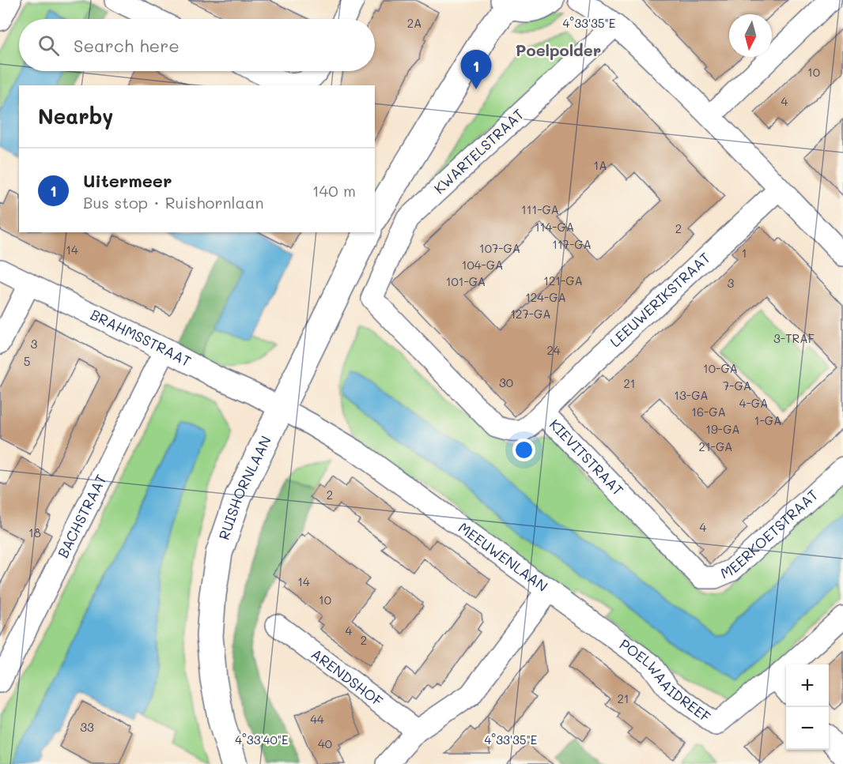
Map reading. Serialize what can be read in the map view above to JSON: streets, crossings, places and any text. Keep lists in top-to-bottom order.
{
  "streets": {
    "main road": ["RUISHORNLAAN"],
    "street": [
      "KWARTELSTRAAT",
      "LEEUWERIKSTRAAT",
      "BRAHMSSTRAAT",
      "KIEVITSTRAAT",
      "BACHSTRAAT",
      "MEERKOETSTRAAT",
      "MEEUWENLAAN",
      "ARENDSHOF",
      "POELWAAIDREEF"
    ]
  },
  "crossings": [
    ["KWARTELSTRAAT", "KIEVITSTRAAT"],
    ["LEEUWERIKSTRAAT", "KIEVITSTRAAT"],
    ["BRAHMSSTRAAT", "RUISHORNLAAN"],
    ["BRAHMSSTRAAT", "BACHSTRAAT"],
    ["BRAHMSSTRAAT", "MEEUWENLAAN"],
    ["KIEVITSTRAAT", "MEERKOETSTRAAT"],
    ["RUISHORNLAAN", "MEEUWENLAAN"],
    ["MEEUWENLAAN", "ARENDSHOF"],
    ["MEEUWENLAAN", "POELWAAIDREEF"]
  ],
  "districts": ["Poelpolder"],
  "house_numbers": [
    "2A",
    "10",
    "4",
    "1A",
    "111-GA",
    "114-GA",
    "2",
    "117-GA",
    "107-GA",
    "14",
    "1",
    "104-GA",
    "121-GA",
    "101-GA",
    "3",
    "124-GA",
    "127-GA",
    "3-TRAF",
    "3",
    "24",
    "5",
    "10-GA",
    "30",
    "21",
    "7-GA",
    "13-GA",
    "4-GA",
    "16-GA",
    "1-GA",
    "19-GA",
    "21-GA",
    "2",
    "4",
    "18",
    "14",
    "10",
    "4",
    "2",
    "21",
    "44",
    "33",
    "40"
  ],
  "north": "bottom",
  "page": {
    "search": "Search here",
    "pins": "1",
    "heading": "Nearby",
    "list": [
      {
        "mark": "1",
        "name": "Uitermeer",
        "note": "Bus stop · Ruishornlaan",
        "value": "140 m"
      }
    ],
    "map_buttons": ["+", "−"]
  },
  "coordinates": ["4°33'35\"E", "4°33'40\"E"]
}
